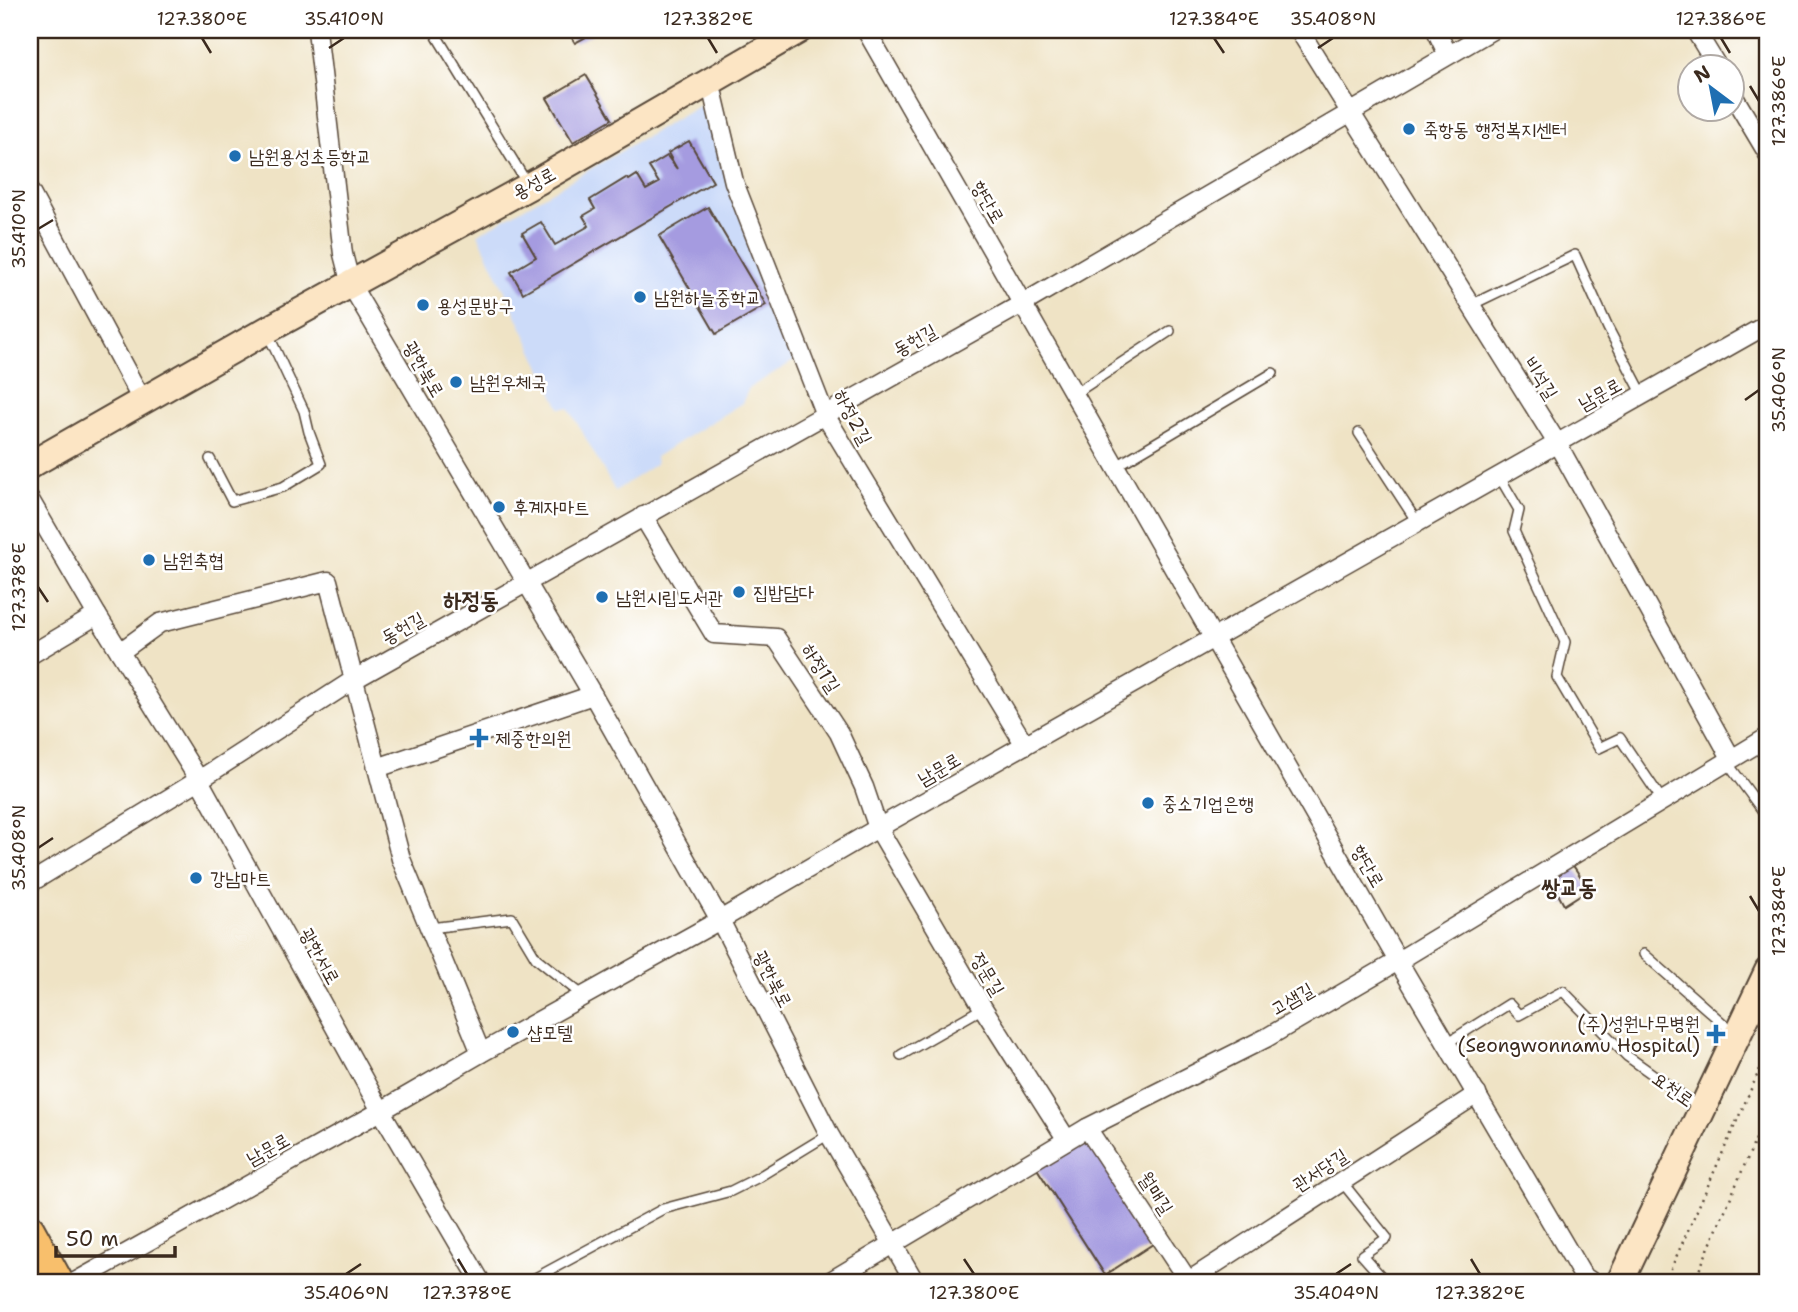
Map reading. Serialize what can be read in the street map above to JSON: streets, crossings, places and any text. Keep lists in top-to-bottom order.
{
  "streets": {
    "street": [
      "용성로",
      "향단로",
      "동헌길",
      "광한북로",
      "비석길",
      "남문로",
      "하정2길",
      "하정1길",
      "광한서로",
      "정문길",
      "고샘길",
      "요천로",
      "관서당길",
      "월매길"
    ]
  },
  "crossings": [
    ["용성로", "광한북로"],
    ["용성로", "하정2길"],
    ["향단로", "동헌길"],
    ["향단로", "남문로"],
    ["향단로", "고샘길"],
    ["향단로", "요천로"],
    ["향단로", "관서당길"],
    ["동헌길", "광한북로"],
    ["동헌길", "비석길"],
    ["동헌길", "하정2길"],
    ["동헌길", "하정1길"],
    ["동헌길", "광한서로"],
    ["광한북로", "남문로"],
    ["광한북로", "고샘길"],
    ["비석길", "남문로"],
    ["비석길", "고샘길"],
    ["남문로", "하정2길"],
    ["남문로", "하정1길"],
    ["남문로", "광한서로"],
    ["남문로", "정문길"],
    ["하정1길", "정문길"],
    ["정문길", "고샘길"],
    ["고샘길", "월매길"],
    ["관서당길", "월매길"]
  ],
  "districts": ["하정동", "쌍교동"],
  "places": {
    "other": [
      "죽항동 행정복지센터",
      "남원용성초등학교",
      "남원하늘중학교",
      "용성문방구",
      "남원우체국",
      "후계자마트",
      "남원축협",
      "집밥담다",
      "남원시립도서관",
      "중소기업은행",
      "강남마트",
      "샵모텔"
    ],
    "health": ["제중한의원", "(주)성원나무병원 (Seongwonnamu Hospital)"]
  },
  "scale_bar": "50 m",
  "north": "top left",
  "coordinates": [
    "127.380°E",
    "35.410°N",
    "127.382°E",
    "127.384°E",
    "35.408°N",
    "127.386°E",
    "35.406°N",
    "127.378°E",
    "35.404°N"
  ]
}
